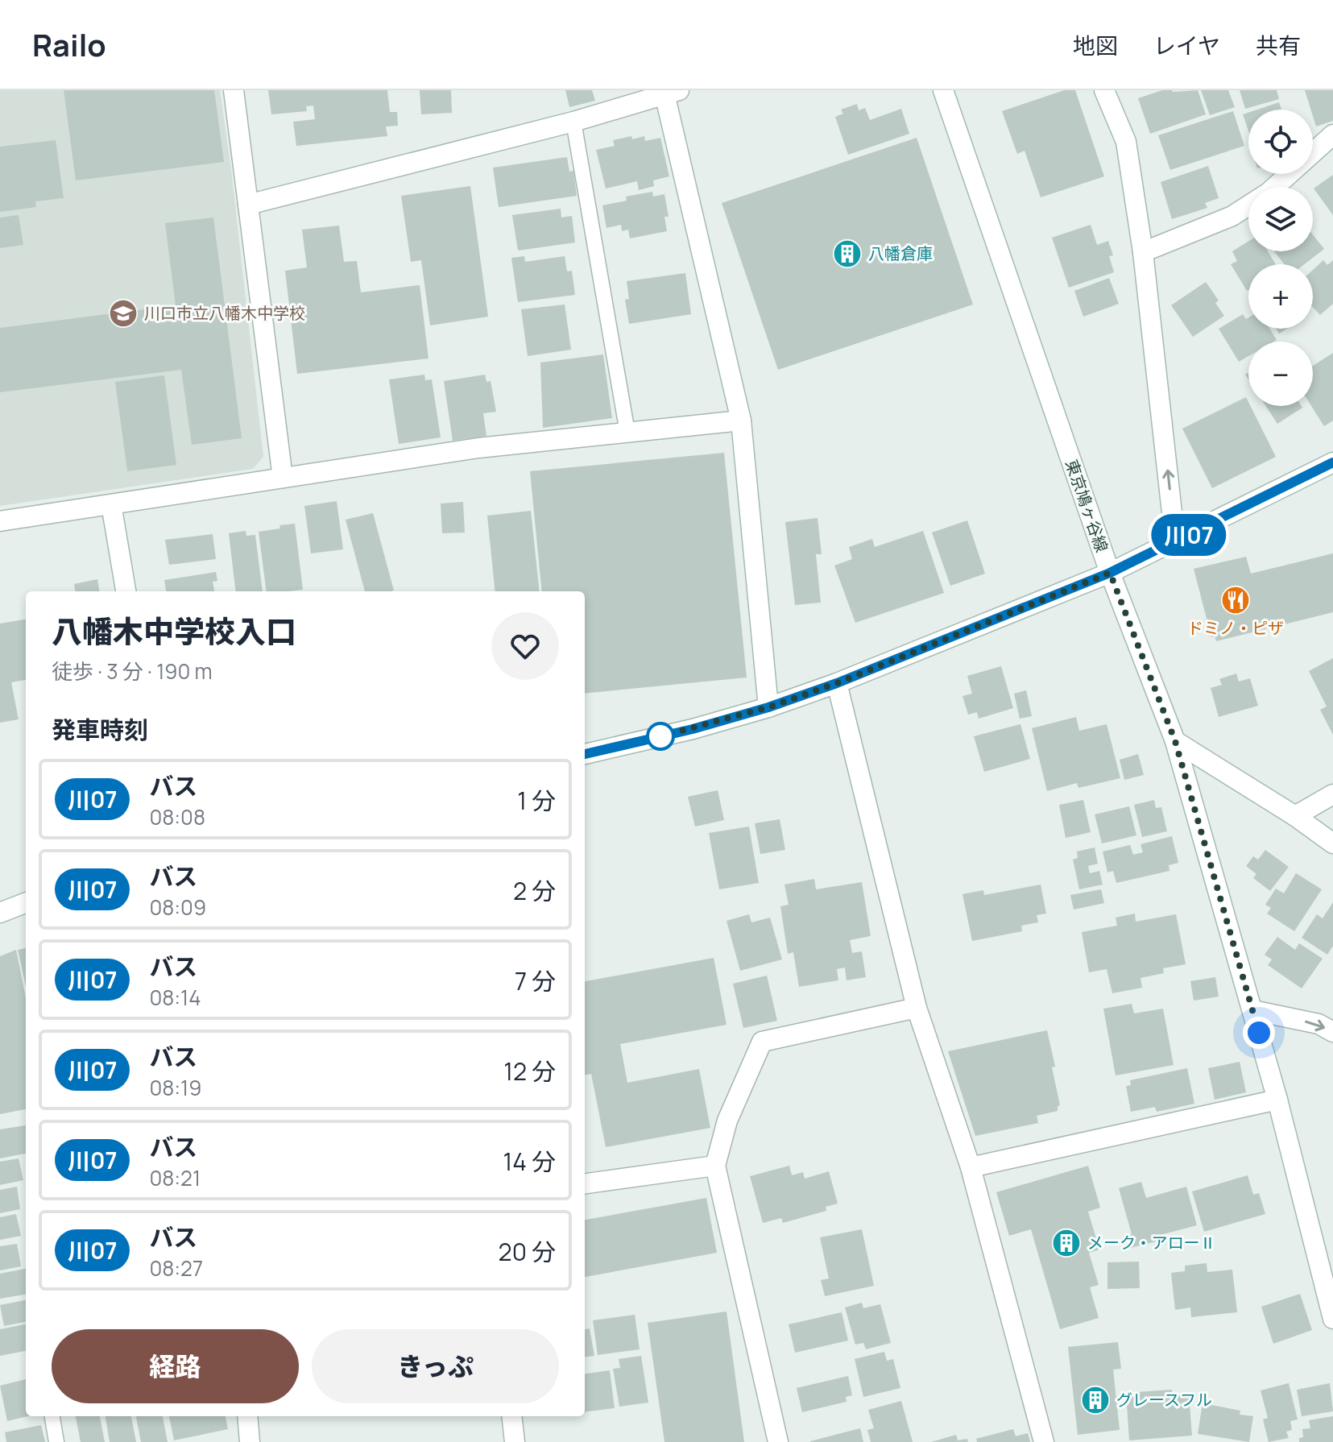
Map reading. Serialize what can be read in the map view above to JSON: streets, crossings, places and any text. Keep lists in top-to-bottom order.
{
  "streets": {
    "street": ["東京鳩ヶ谷線"]
  },
  "places": {
    "building": ["八幡倉庫", "メーク・アローⅡ", "グレースフル"],
    "school or university": ["川口市立八幡木中学校"],
    "restaurant": ["ドミノ・ピザ"]
  },
  "lines": ["bus line 川07"],
  "page": {
    "header": "Railo",
    "nav": ["地図", "レイヤ", "共有"],
    "on_map": "川07",
    "map_buttons": ["+", "−"],
    "heading": [
      ["八幡木中学校入口", "徒歩 · 3 分 · 190 m"],
      "発車時刻"
    ],
    "list": [
      {
        "mark": "川07",
        "name": "バス",
        "note": "08:08",
        "value": "1 分"
      },
      {
        "mark": "川07",
        "name": "バス",
        "note": "08:09",
        "value": "2 分"
      },
      {
        "mark": "川07",
        "name": "バス",
        "note": "08:14",
        "value": "7 分"
      },
      {
        "mark": "川07",
        "name": "バス",
        "note": "08:19",
        "value": "12 分"
      },
      {
        "mark": "川07",
        "name": "バス",
        "note": "08:21",
        "value": "14 分"
      },
      {
        "mark": "川07",
        "name": "バス",
        "note": "08:27",
        "value": "20 分"
      }
    ],
    "buttons": ["経路", "きっぷ"]
  }
}
